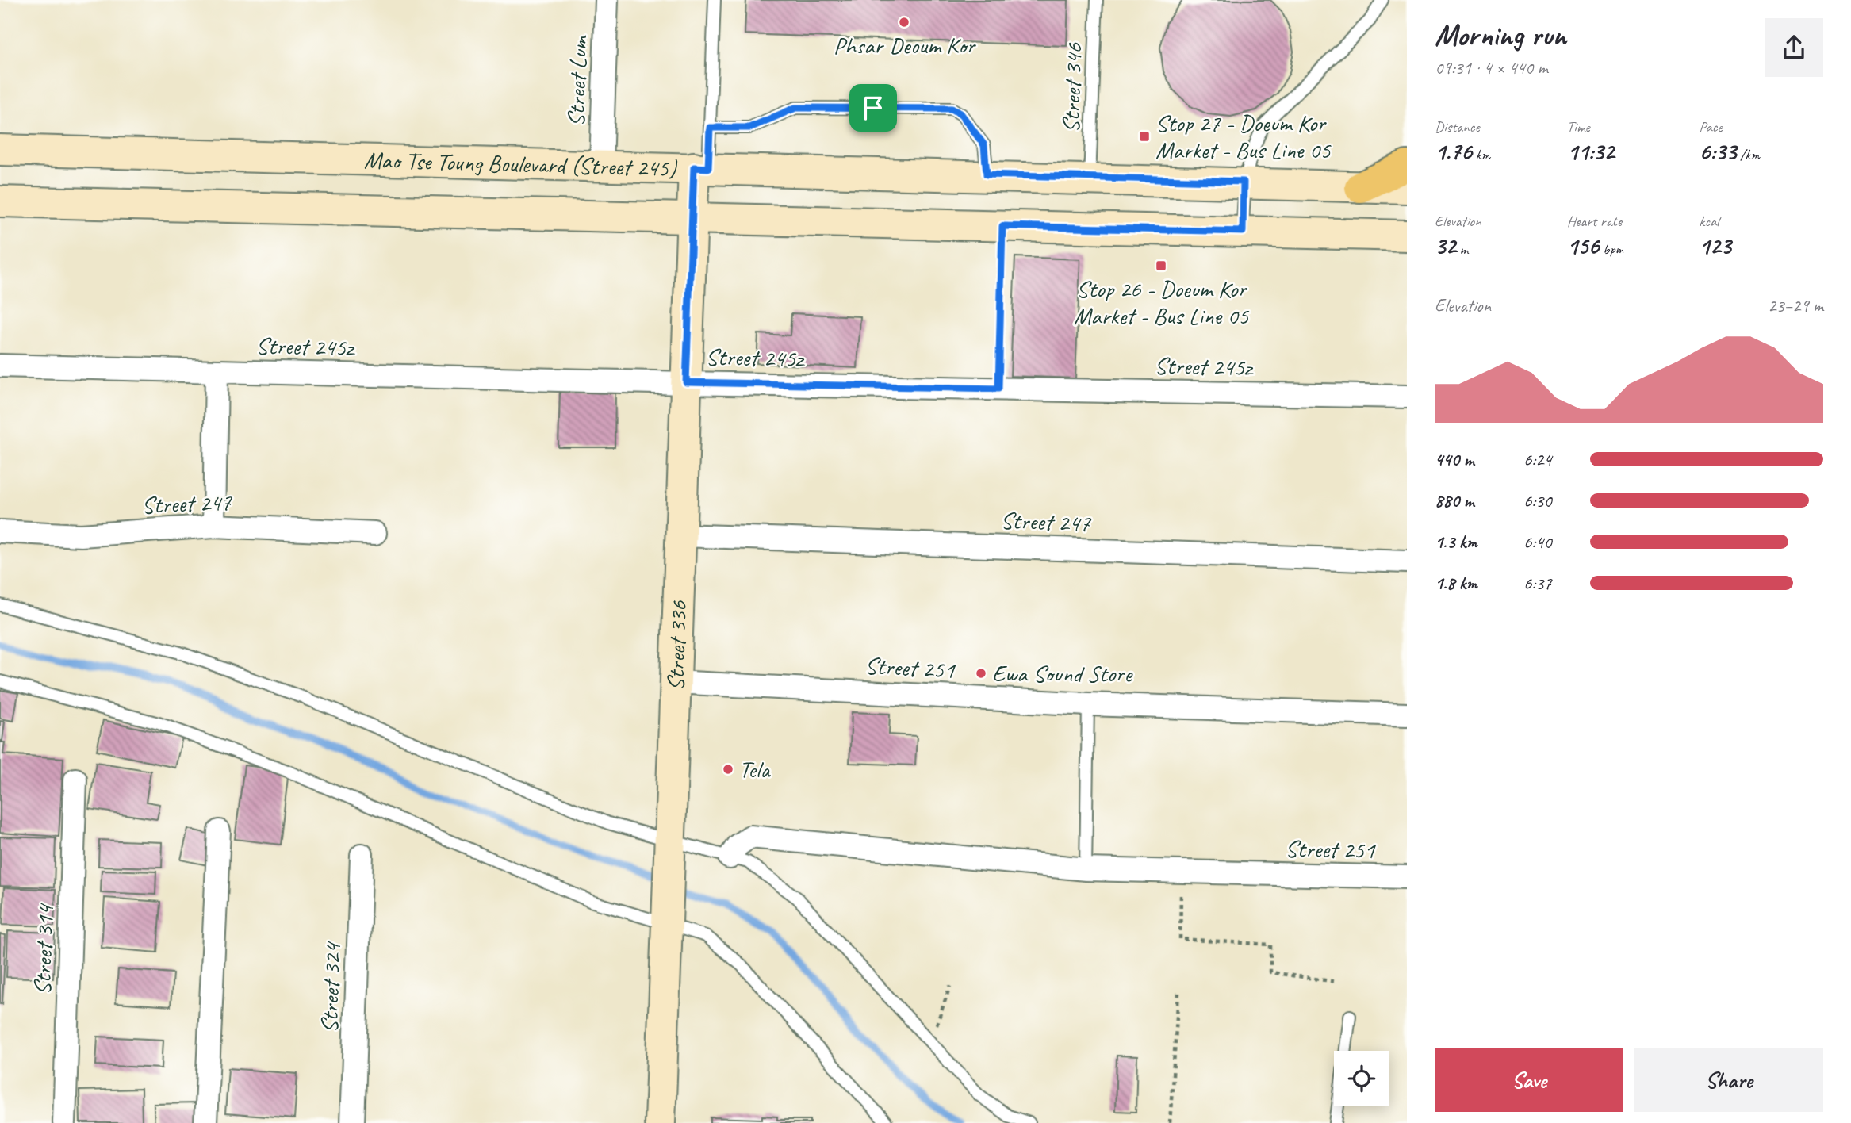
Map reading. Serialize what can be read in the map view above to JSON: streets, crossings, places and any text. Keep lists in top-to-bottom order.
{
  "streets": {
    "main road": ["Mao Tse Toung Boulevard (Street 245)", "Street 336"],
    "street": [
      "Street Lum",
      "Street 245z",
      "Street 247",
      "Street 251",
      "Street 314",
      "Street 324"
    ],
    "lane": ["Street 346"]
  },
  "crossings": [
    ["Street Lum", "Mao Tse Toung Boulevard (Street 245)"],
    ["Street 346", "Mao Tse Toung Boulevard (Street 245)"],
    ["Mao Tse Toung Boulevard (Street 245)", "Street 336"],
    ["Street 245z", "Street 336"],
    ["Street 247", "Street 336"],
    ["Street 336", "Street 251"]
  ],
  "places": {
    "other": ["Phsar Deoum Kor", "Ewa Sound Store", "Tela"],
    "transit": ["Stop 27 - Doeum Kor Market - Bus Line 05", "Stop 26 - Doeum Kor Market - Bus Line 05"]
  },
  "page": {
    "heading": ["Morning run", "09:31 · 4 × 440 m"],
    "stats": [
      ["Distance", "1.76 km"],
      ["Time", "11:32"],
      ["Pace", "6:33 /km"],
      ["Elevation", "32 m"],
      ["Heart rate", "156 bpm"],
      ["kcal", "123"]
    ],
    "chart": ["Elevation", "23–29 m"],
    "list": [
      {
        "name": "440 m",
        "note": "6:24"
      },
      {
        "name": "880 m",
        "note": "6:30"
      },
      {
        "name": "1.3 km",
        "note": "6:40"
      },
      {
        "name": "1.8 km",
        "note": "6:37"
      }
    ],
    "buttons": ["Save", "Share"]
  }
}
